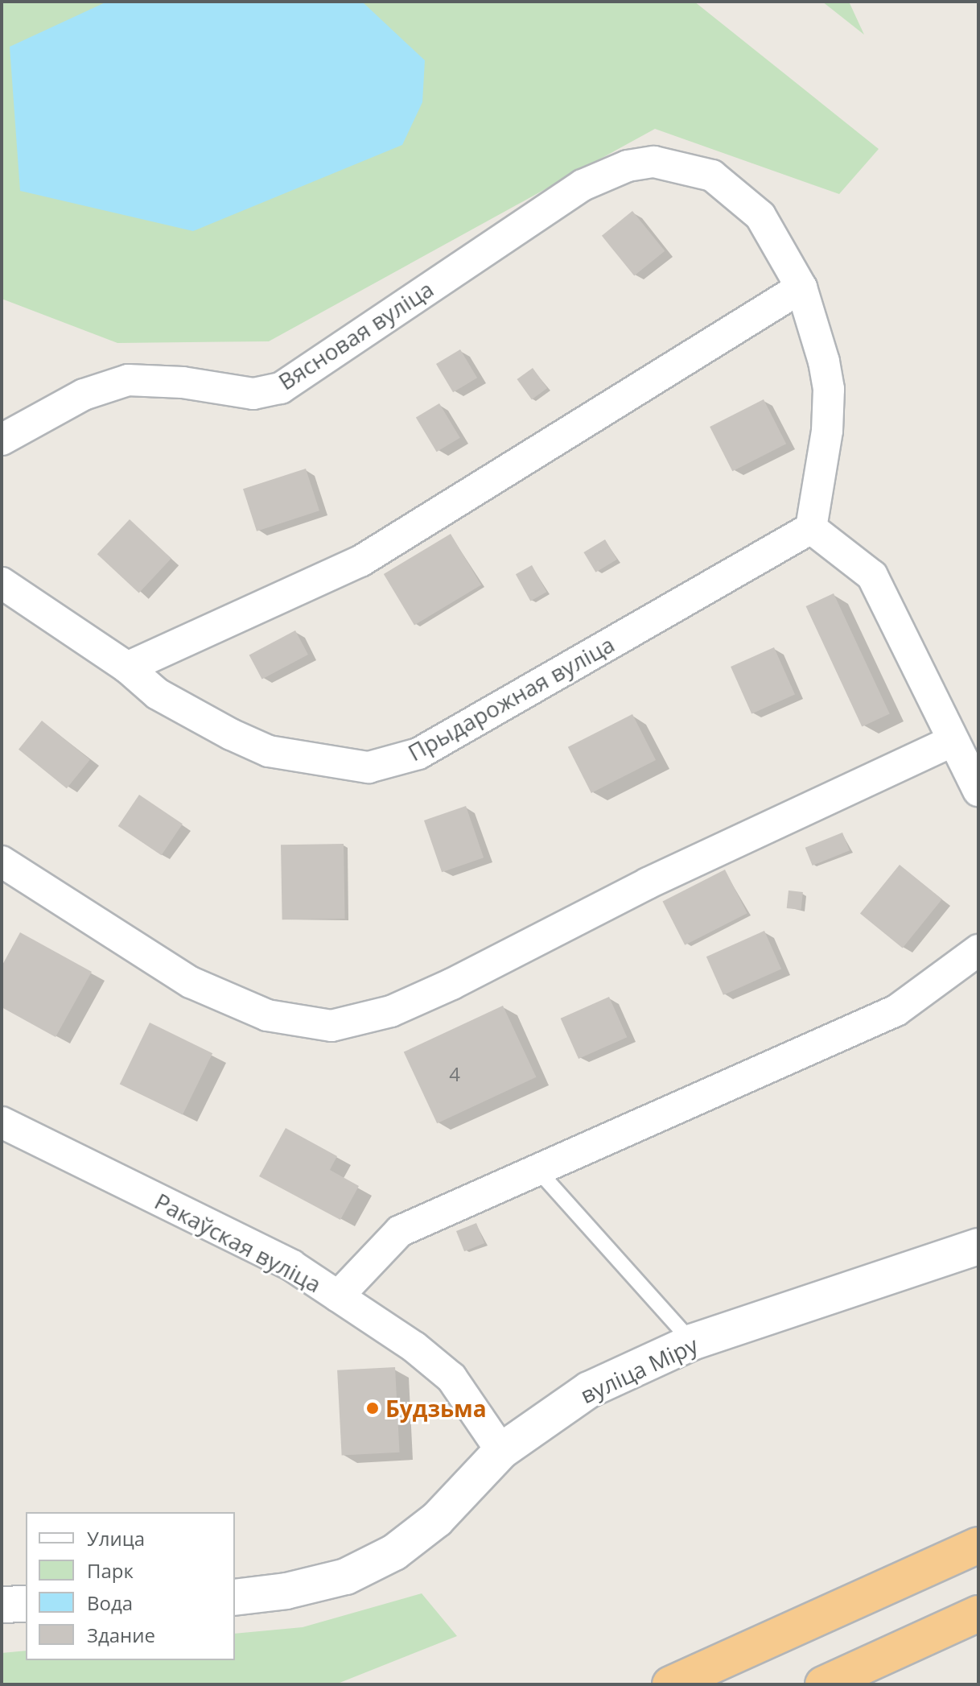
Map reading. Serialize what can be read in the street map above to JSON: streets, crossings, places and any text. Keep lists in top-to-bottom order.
{
  "streets": {
    "street": [
      "Вясновая вуліца",
      "Прыдарожная вуліца",
      "Ракаўская вуліца",
      "вуліца Міру"
    ]
  },
  "crossings": [
    ["Ракаўская вуліца", "вуліца Міру"]
  ],
  "places": ["Будзьма"],
  "house_numbers": ["4"],
  "legend": [
    "Улица",
    "Парк",
    "Вода",
    "Здание"
  ]
}
